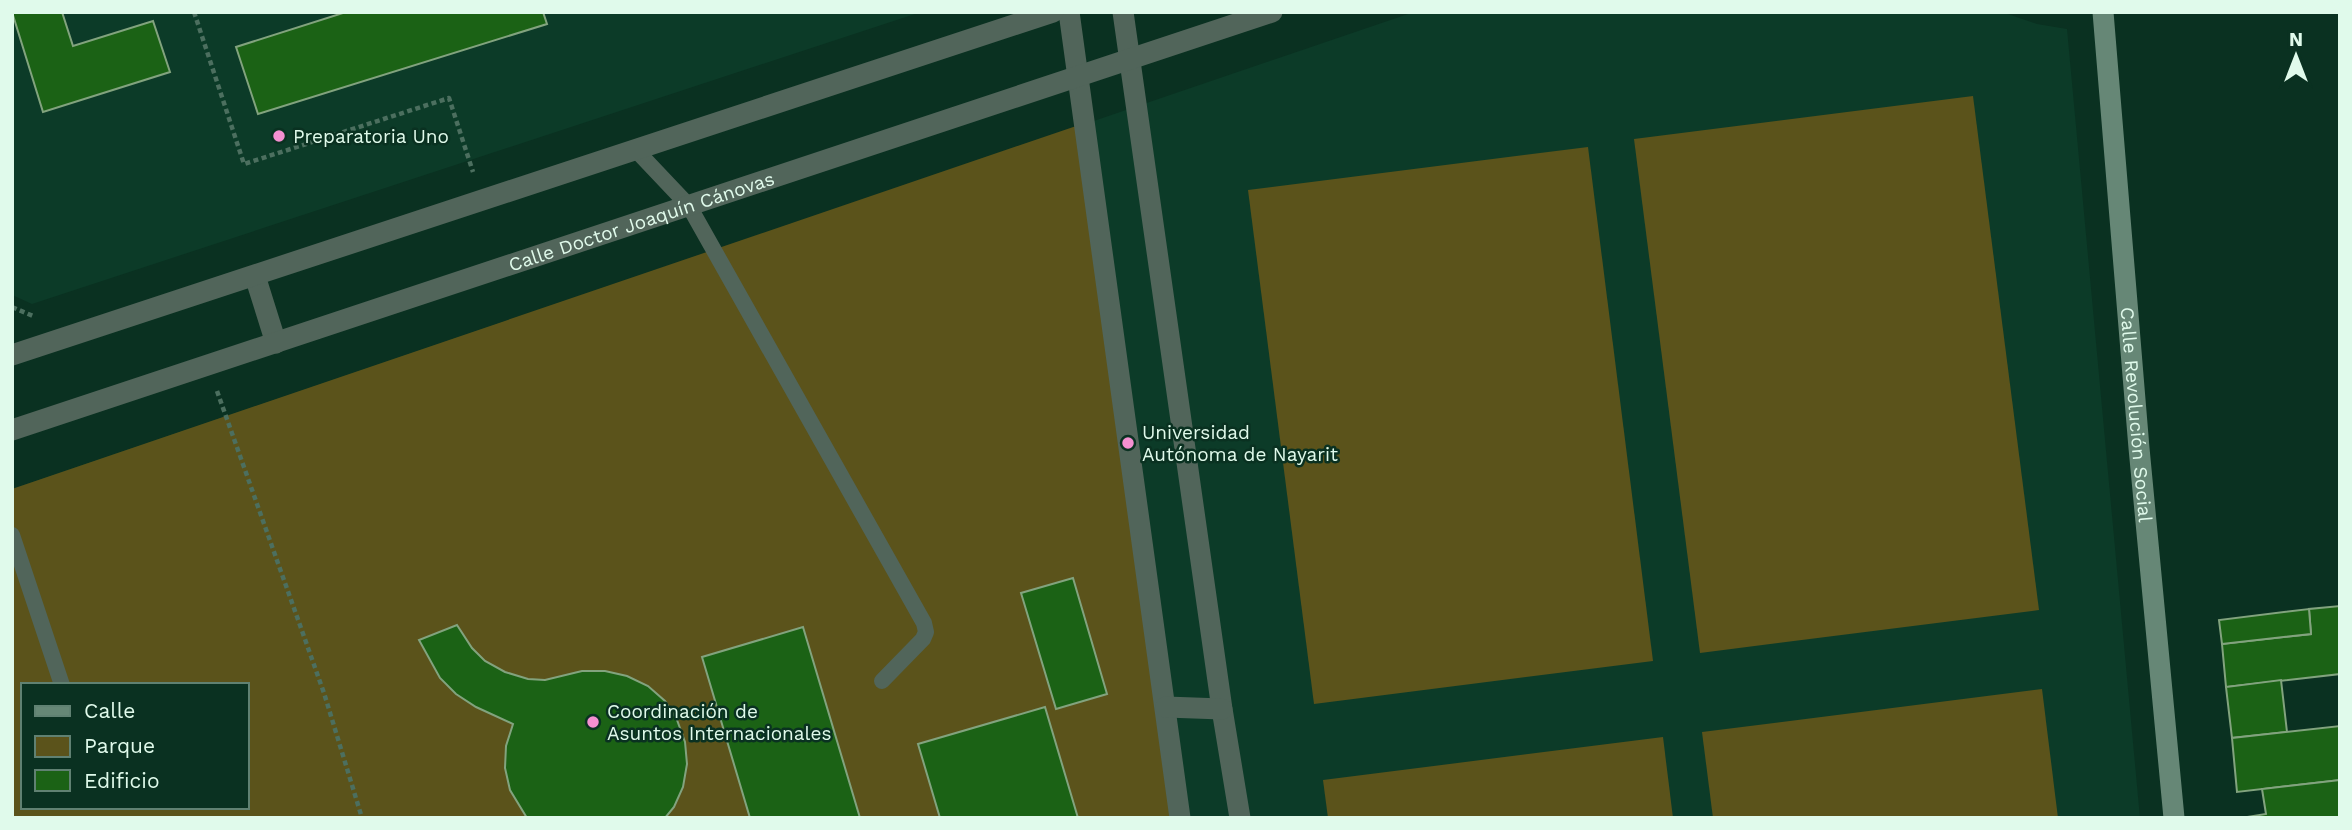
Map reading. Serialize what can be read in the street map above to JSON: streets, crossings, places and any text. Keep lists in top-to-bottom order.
{
  "streets": {
    "main road": ["Calle Revolución Social"],
    "street": ["Calle Doctor Joaquín Cánovas"]
  },
  "places": ["Preparatoria Uno", "Universidad Autónoma de Nayarit", "Coordinación de Asuntos Internacionales"],
  "legend": ["Calle", "Parque", "Edificio"],
  "north": "top"
}
